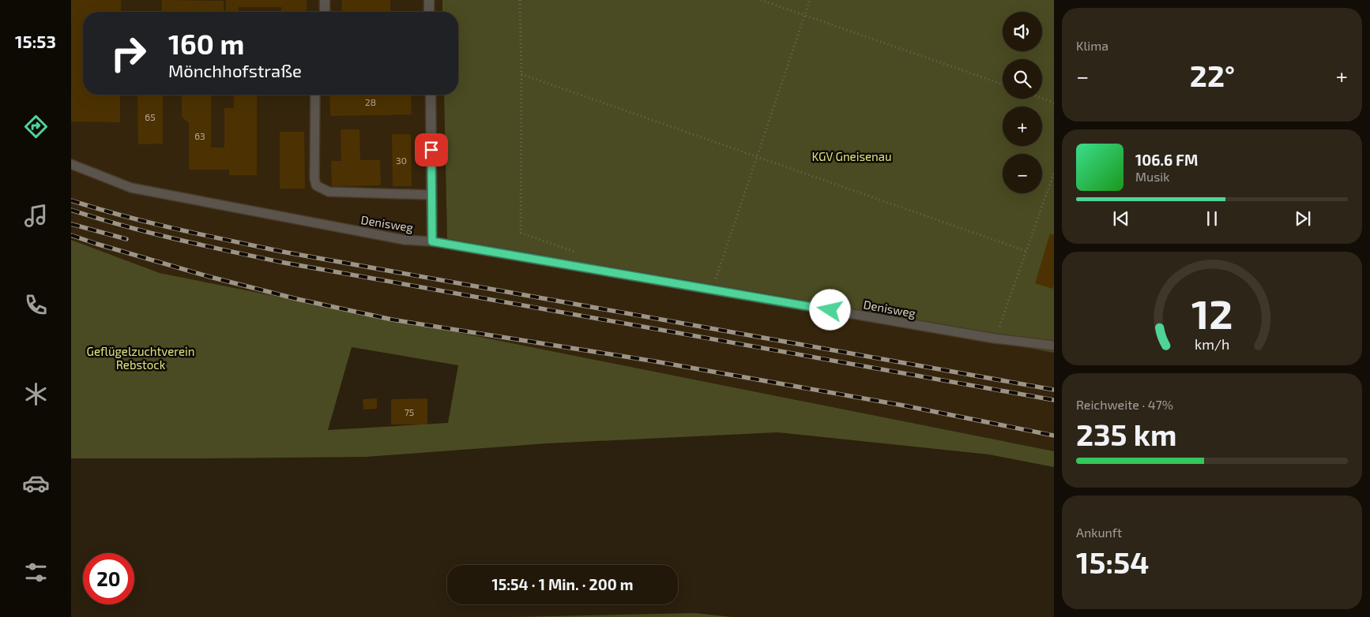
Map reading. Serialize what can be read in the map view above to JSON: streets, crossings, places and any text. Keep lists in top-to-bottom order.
{
  "streets": {
    "lane": ["Denisweg"]
  },
  "parks": ["KGV Gneisenau", "Geflügelzuchtverein Rebstock"],
  "house_numbers": [
    "28",
    "65",
    "63",
    "30",
    "75"
  ],
  "page": {
    "tabs": "15:53",
    "tile": [
      "Klima",
      ["Reichweite · 47%", "235 km"],
      ["Ankunft", "15:54"]
    ],
    "map_buttons": ["+", "−"],
    "turn": ["160 m", "Mönchhofstraße"],
    "heat": ["−", "22°", "+"],
    "song": ["106.6 FM", "Musik"],
    "limit": "20",
    "trip": "15:54 · 1 Min. · 200 m",
    "gauge": ["12", "km/h"]
  }
}
